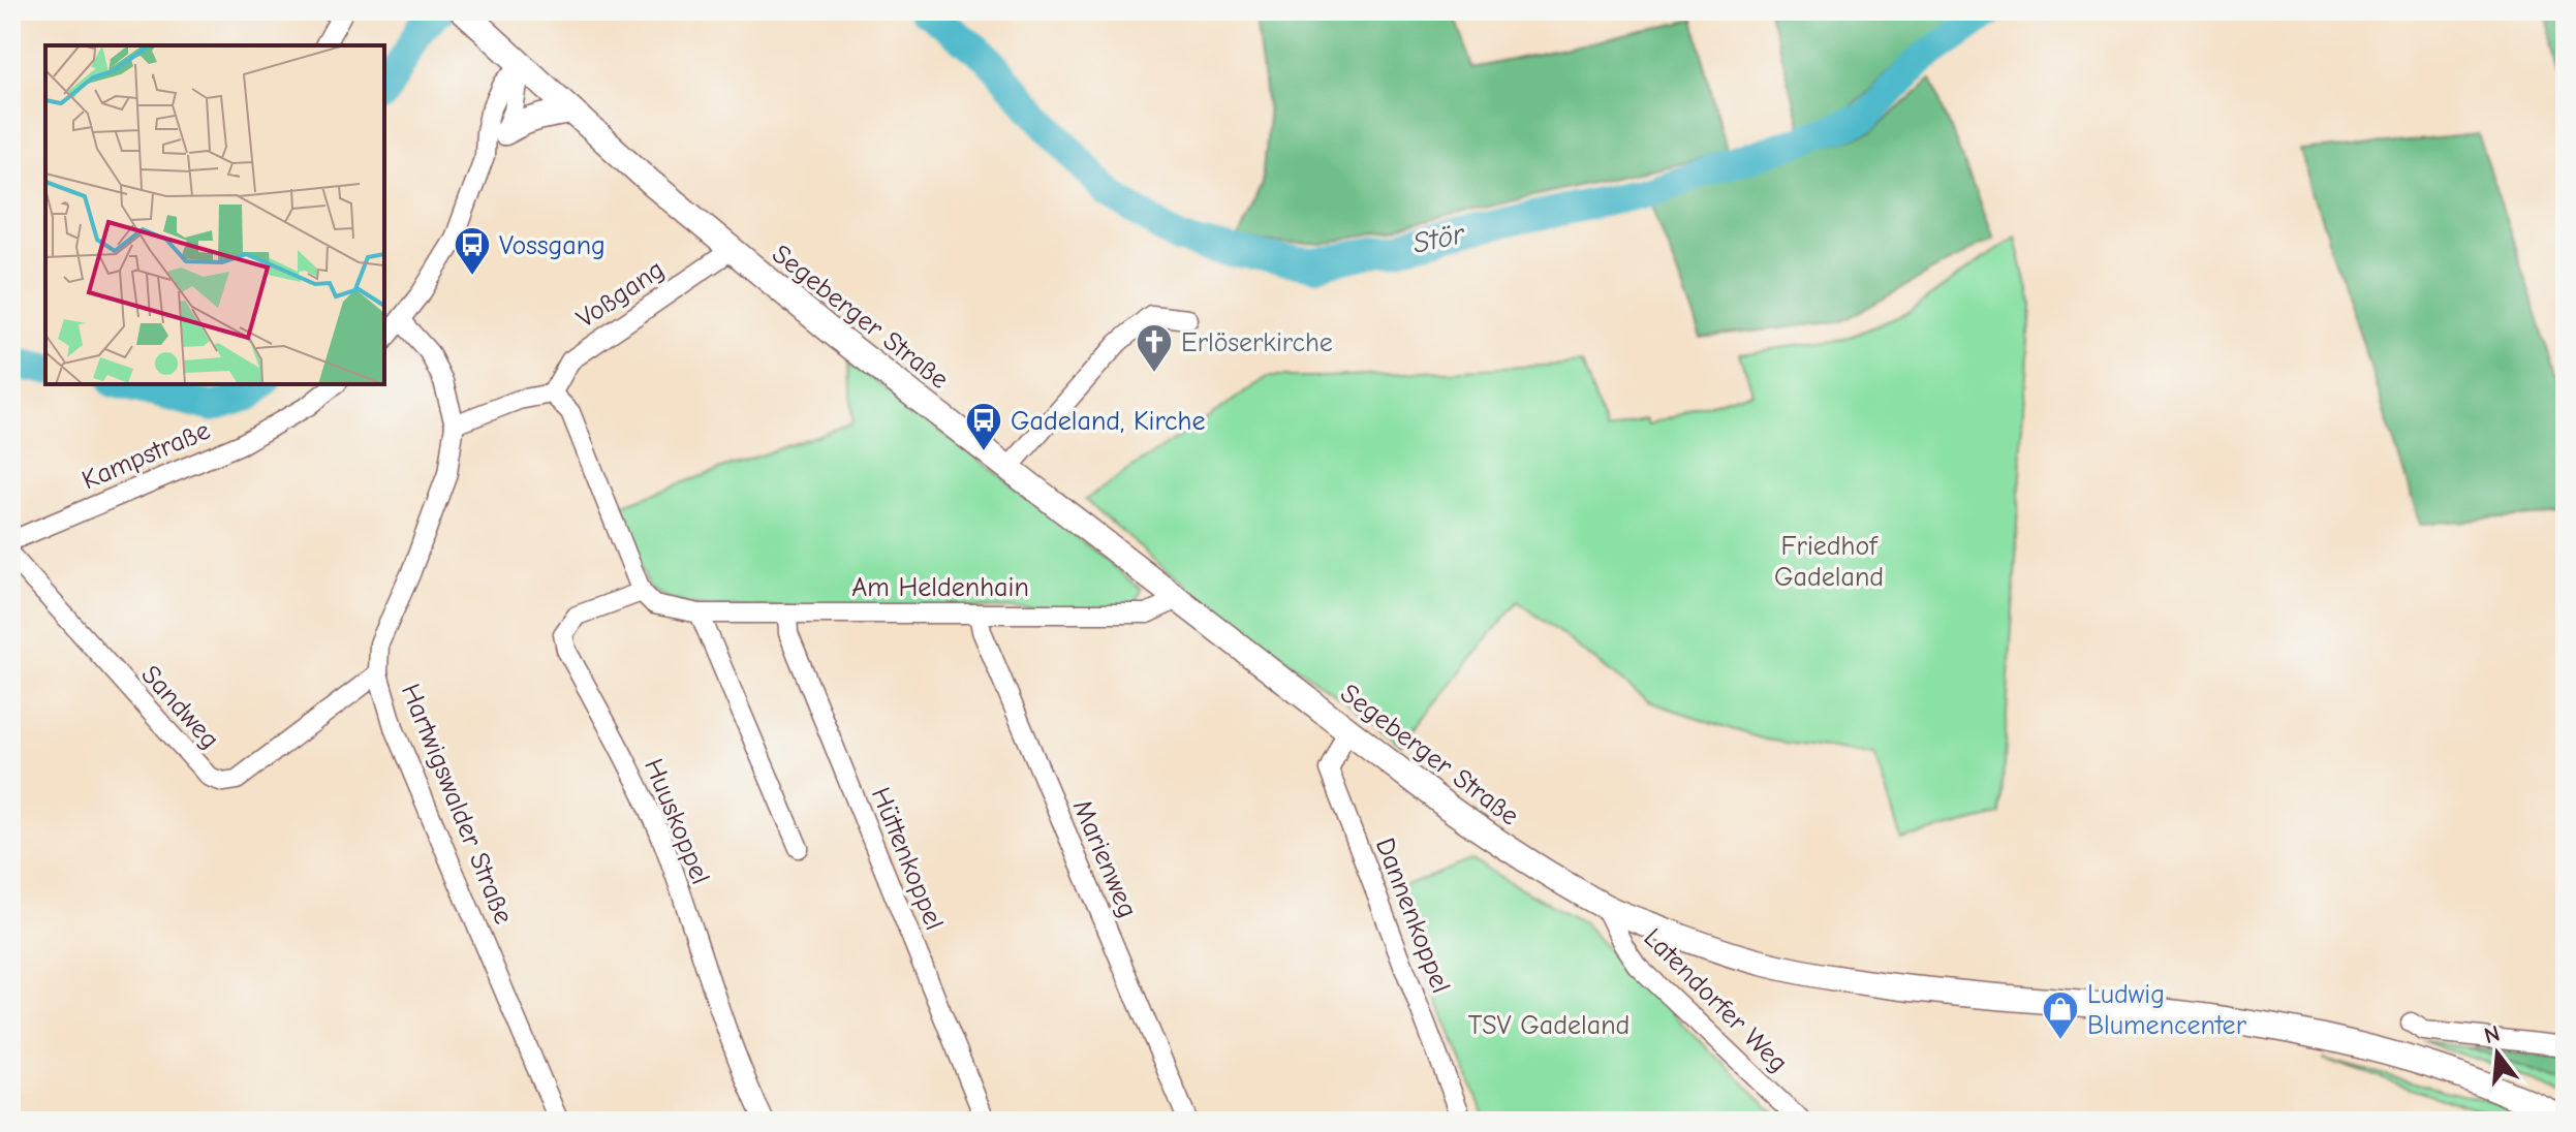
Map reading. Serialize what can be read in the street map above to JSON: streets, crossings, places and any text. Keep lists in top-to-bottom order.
{
  "streets": {
    "main road": ["Segeberger Straße"],
    "street": [
      "Voßgang",
      "Kampstraße",
      "Am Heldenhain",
      "Sandweg",
      "Hartwigswalder Straße",
      "Huuskoppel",
      "Hüttenkoppel",
      "Marienweg",
      "Dannenkoppel",
      "Latendorfer Weg"
    ]
  },
  "crossings": [
    ["Voßgang", "Segeberger Straße"],
    ["Segeberger Straße", "Am Heldenhain"],
    ["Segeberger Straße", "Dannenkoppel"],
    ["Segeberger Straße", "Latendorfer Weg"],
    ["Am Heldenhain", "Huuskoppel"],
    ["Am Heldenhain", "Hüttenkoppel"],
    ["Am Heldenhain", "Marienweg"],
    ["Sandweg", "Hartwigswalder Straße"]
  ],
  "water": ["Stör"],
  "parks": ["Friedhof Gadeland", "TSV Gadeland"],
  "places": {
    "bus stop": ["Vossgang", "Gadeland, Kirche"],
    "church": ["Erlöserkirche"],
    "shop": ["Ludwig Blumencenter"]
  },
  "north": "top"
}
